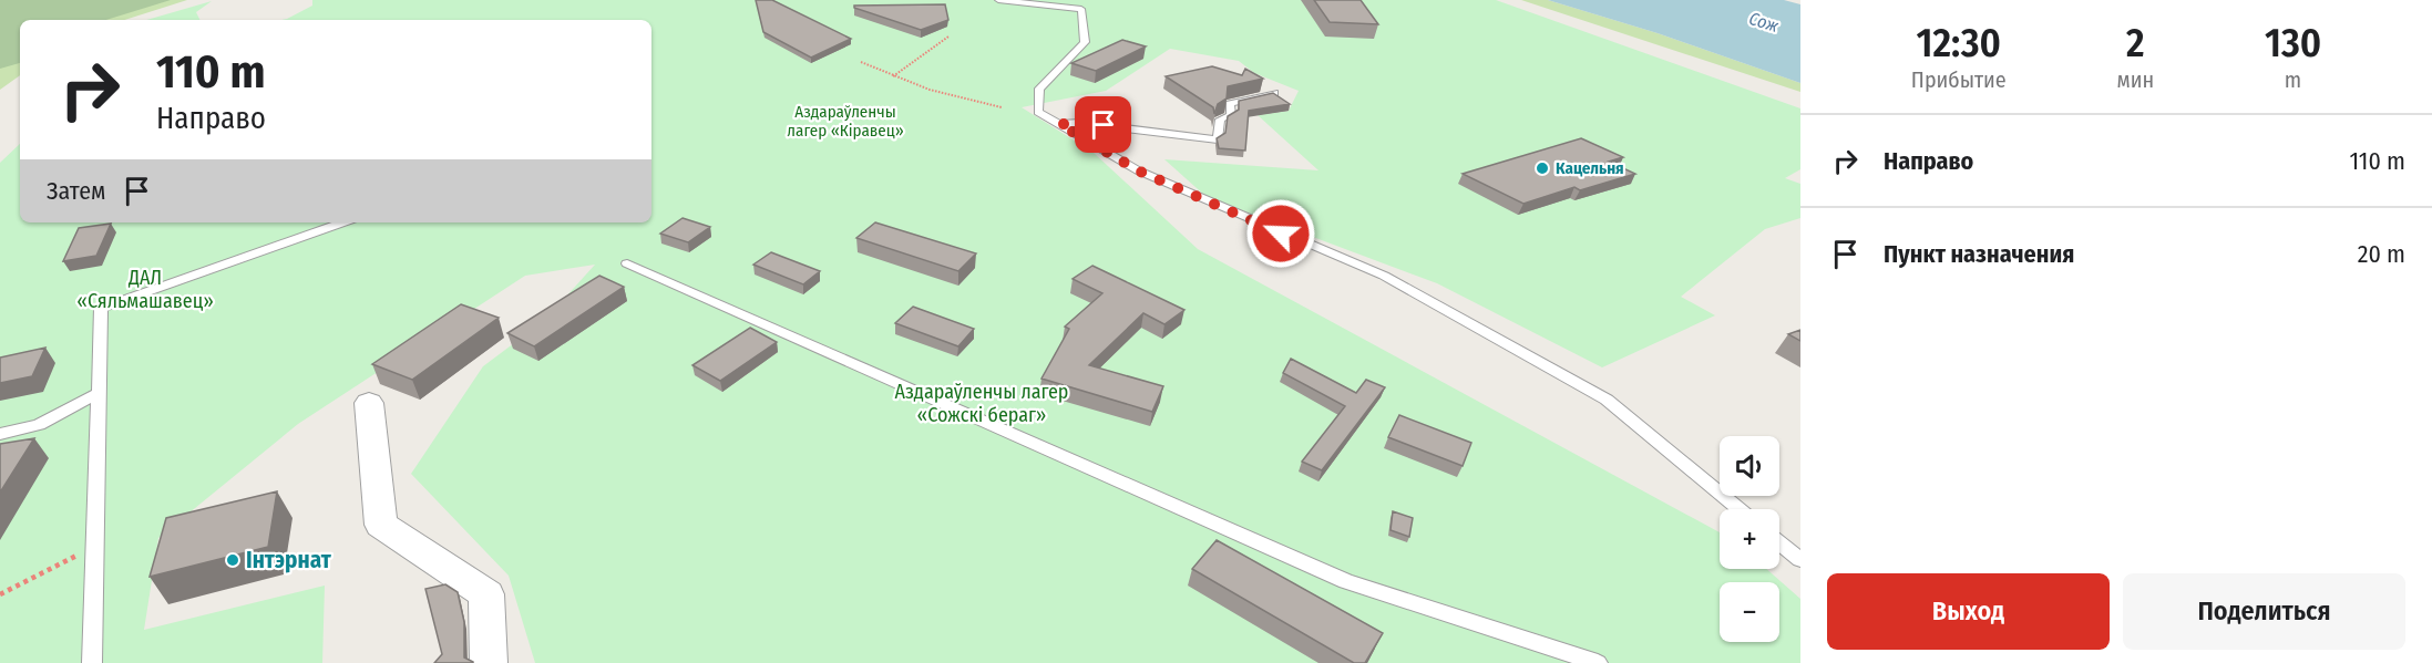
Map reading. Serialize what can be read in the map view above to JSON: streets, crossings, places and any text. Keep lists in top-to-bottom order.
{
  "water": ["Сож"],
  "parks": ["Аздараўленчы лагер «Кіравец»", "ДАЛ «Сяльмашавец»", "Аздараўленчы лагер «Сожскі бераг»"],
  "places": ["Кацельня", "Інтэрнат"],
  "page": {
    "eta": [
      "12:30",
      "Прибытие",
      "2",
      "мин",
      "130",
      "m"
    ],
    "turn": ["110 m", "Направо"],
    "list": [
      {
        "name": "Направо",
        "value": "110 m"
      },
      {
        "name": "Пункт назначения",
        "value": "20 m"
      }
    ],
    "then": "Затем",
    "map_buttons": ["+", "−"],
    "buttons": ["Выход", "Поделиться"]
  }
}
